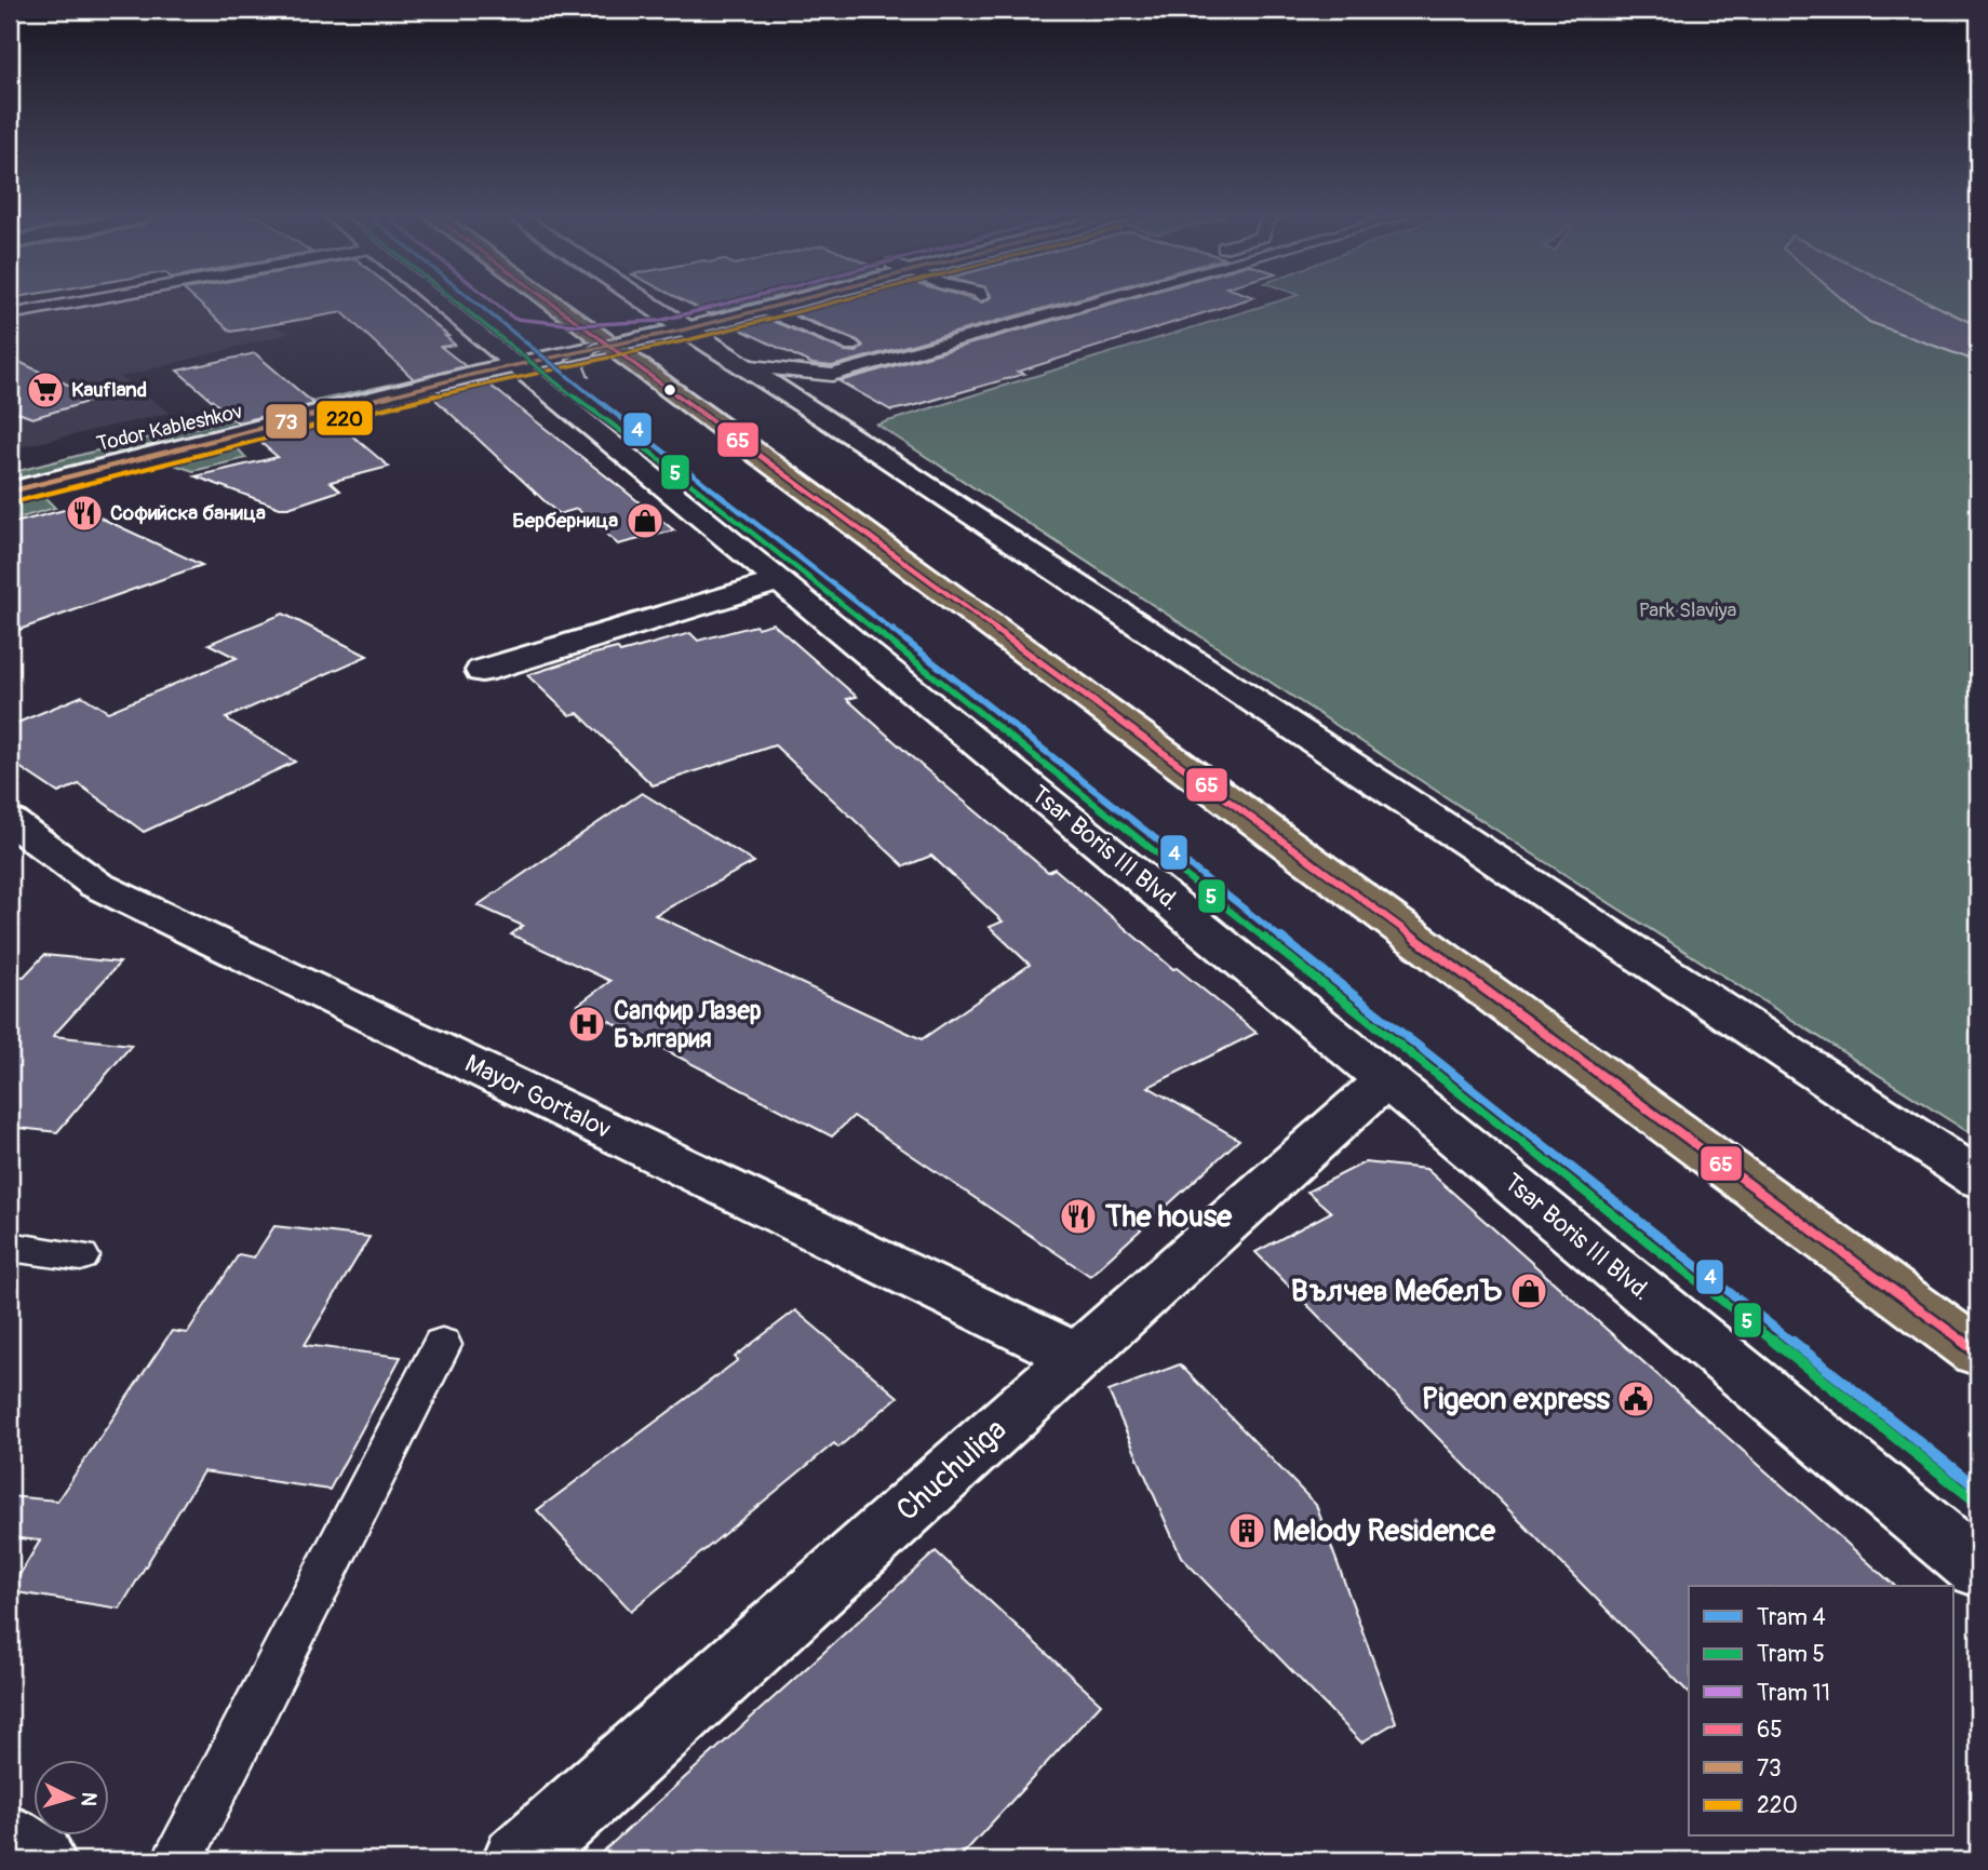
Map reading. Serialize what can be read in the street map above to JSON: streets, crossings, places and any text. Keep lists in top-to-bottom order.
{
  "streets": {
    "street": [
      "Todor Kableshkov",
      "Tsar Boris III Blvd.",
      "Mayor Gortalov",
      "Chuchuliga"
    ]
  },
  "crossings": [
    ["Todor Kableshkov", "Tsar Boris III Blvd."],
    ["Tsar Boris III Blvd.", "Chuchuliga"],
    ["Mayor Gortalov", "Chuchuliga"]
  ],
  "parks": ["Park Slaviya"],
  "places": {
    "supermarket": ["Kaufland"],
    "restaurant": ["Софийска баница", "The house"],
    "shop": ["Берберница", "Вълчев МебелЪ"],
    "hospital": ["Сапфир Лазер България"],
    "public building": ["Pigeon express"],
    "building": ["Melody Residence"]
  },
  "lines": [
    "tram line 4",
    "tram line 5",
    "tram line 11",
    "transit line 65",
    "transit line 73",
    "transit line 220"
  ],
  "legend": [
    "Tram 4",
    "Tram 5",
    "Tram 11",
    "65",
    "73",
    "220"
  ],
  "north": "right"
}
